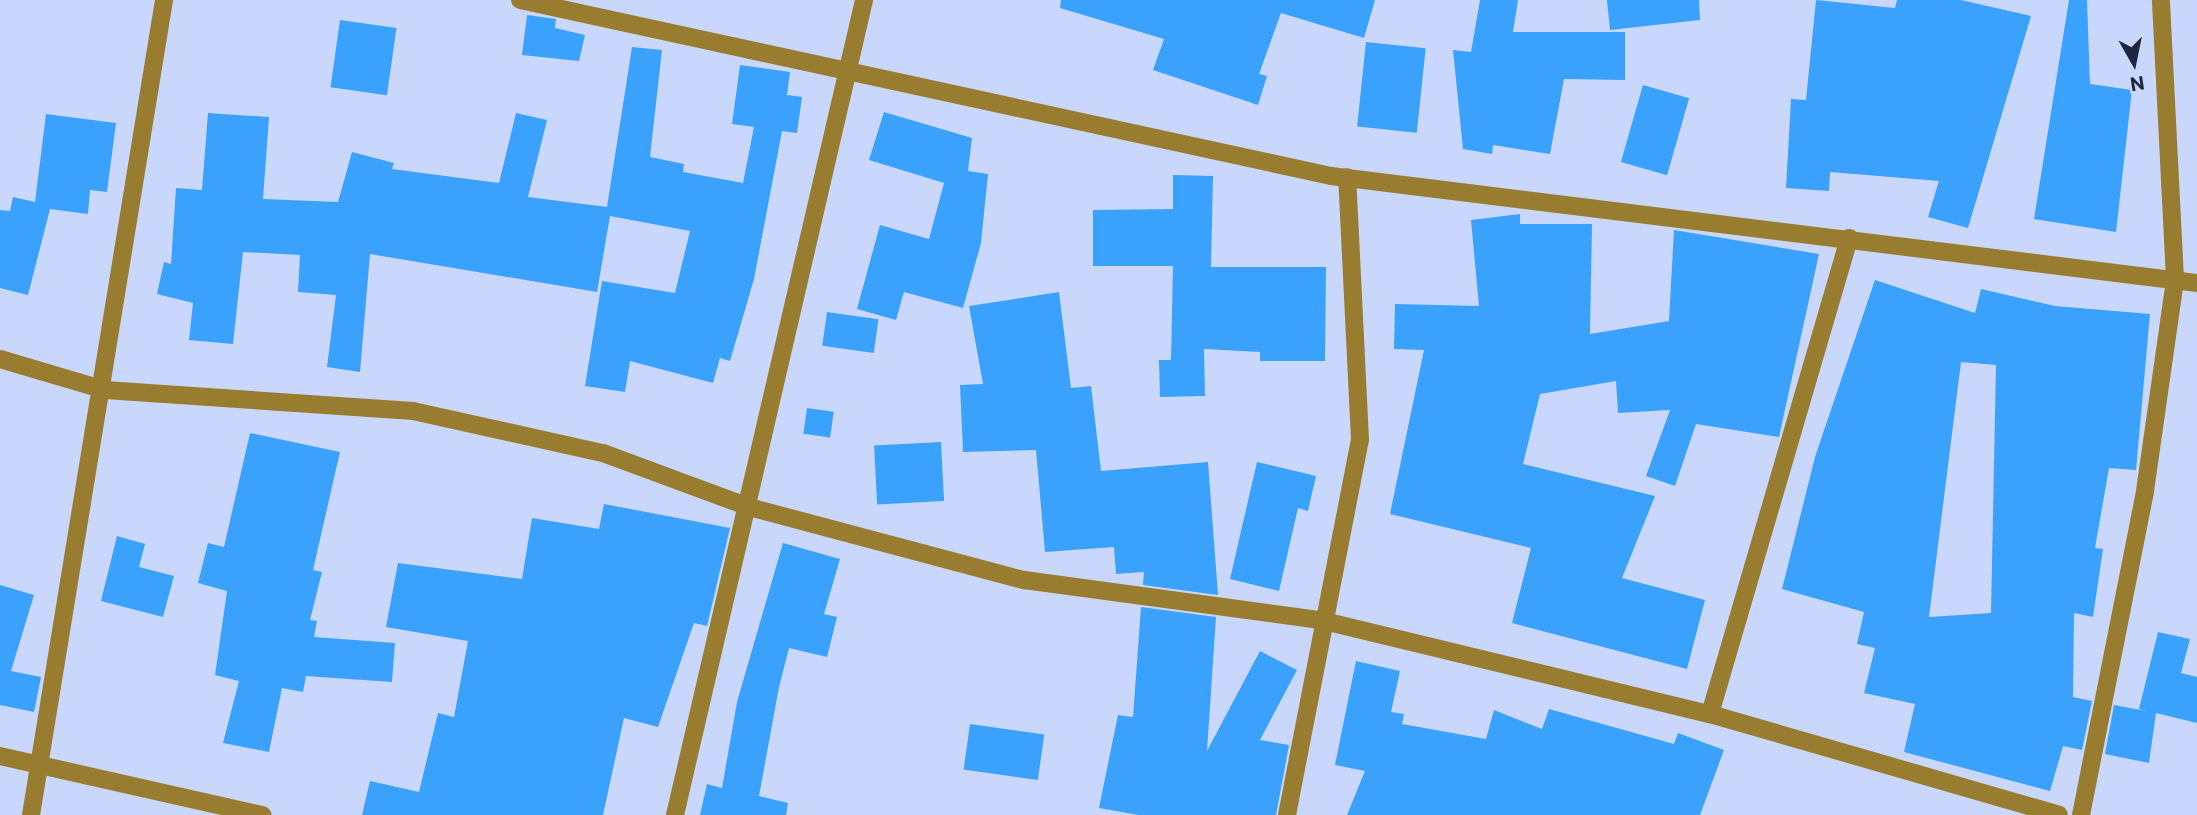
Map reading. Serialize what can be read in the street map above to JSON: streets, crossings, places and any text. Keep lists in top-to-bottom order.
{
  "north": "bottom"
}
